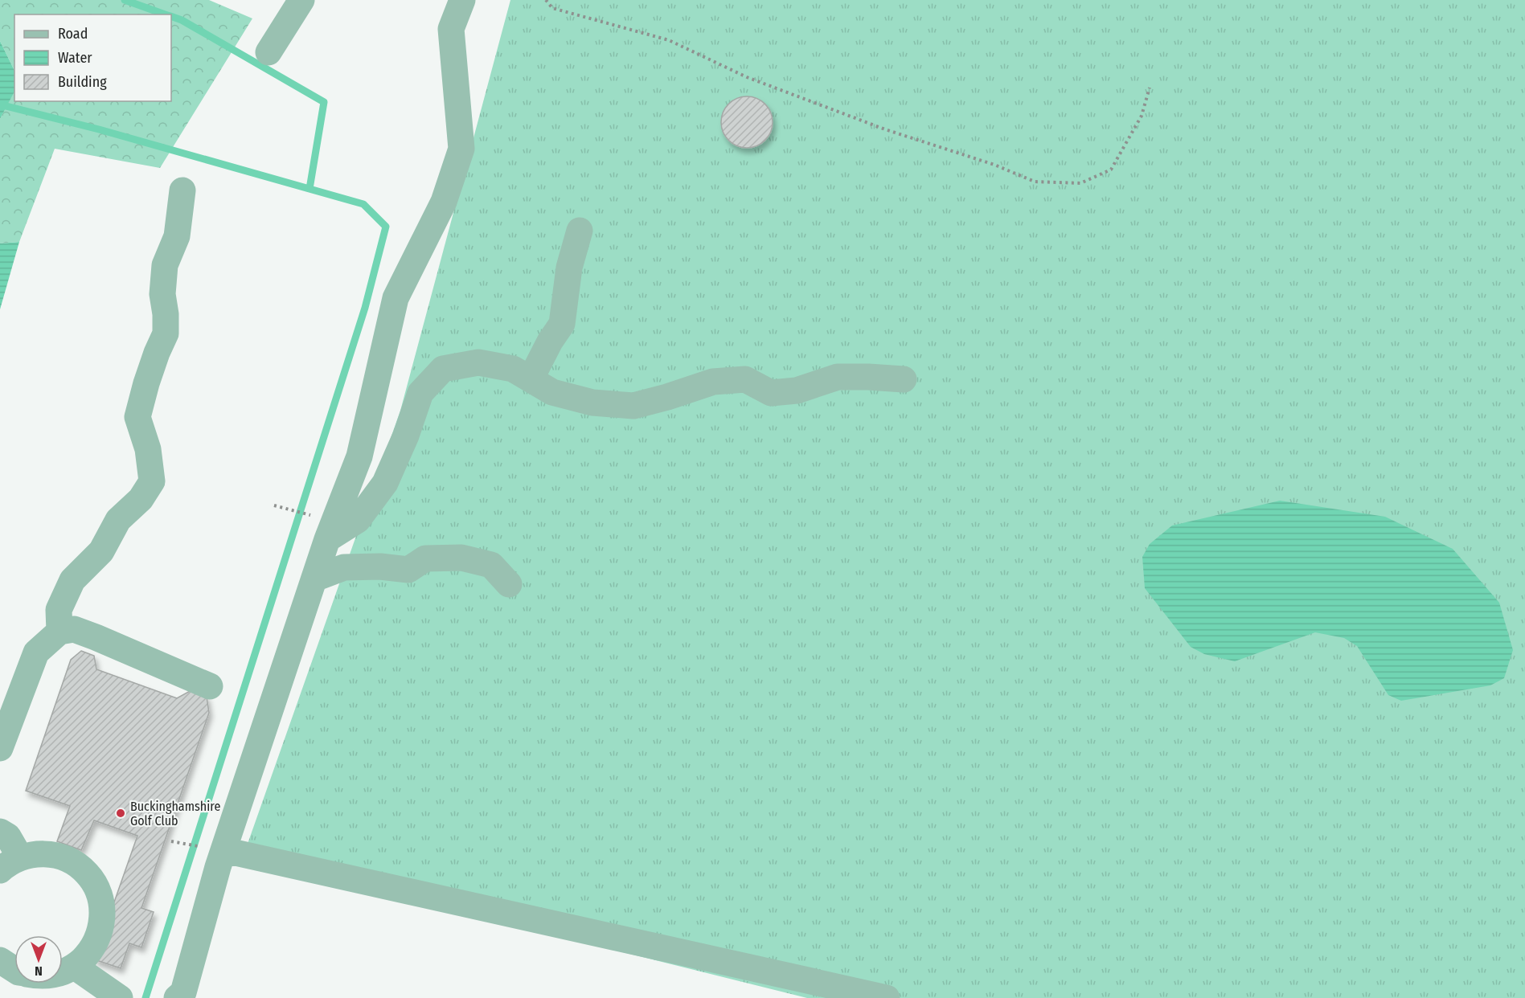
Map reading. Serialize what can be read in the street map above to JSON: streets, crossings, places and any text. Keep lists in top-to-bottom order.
{
  "places": ["Buckinghamshire Golf Club"],
  "legend": ["Road", "Water", "Building"],
  "north": "bottom"
}
